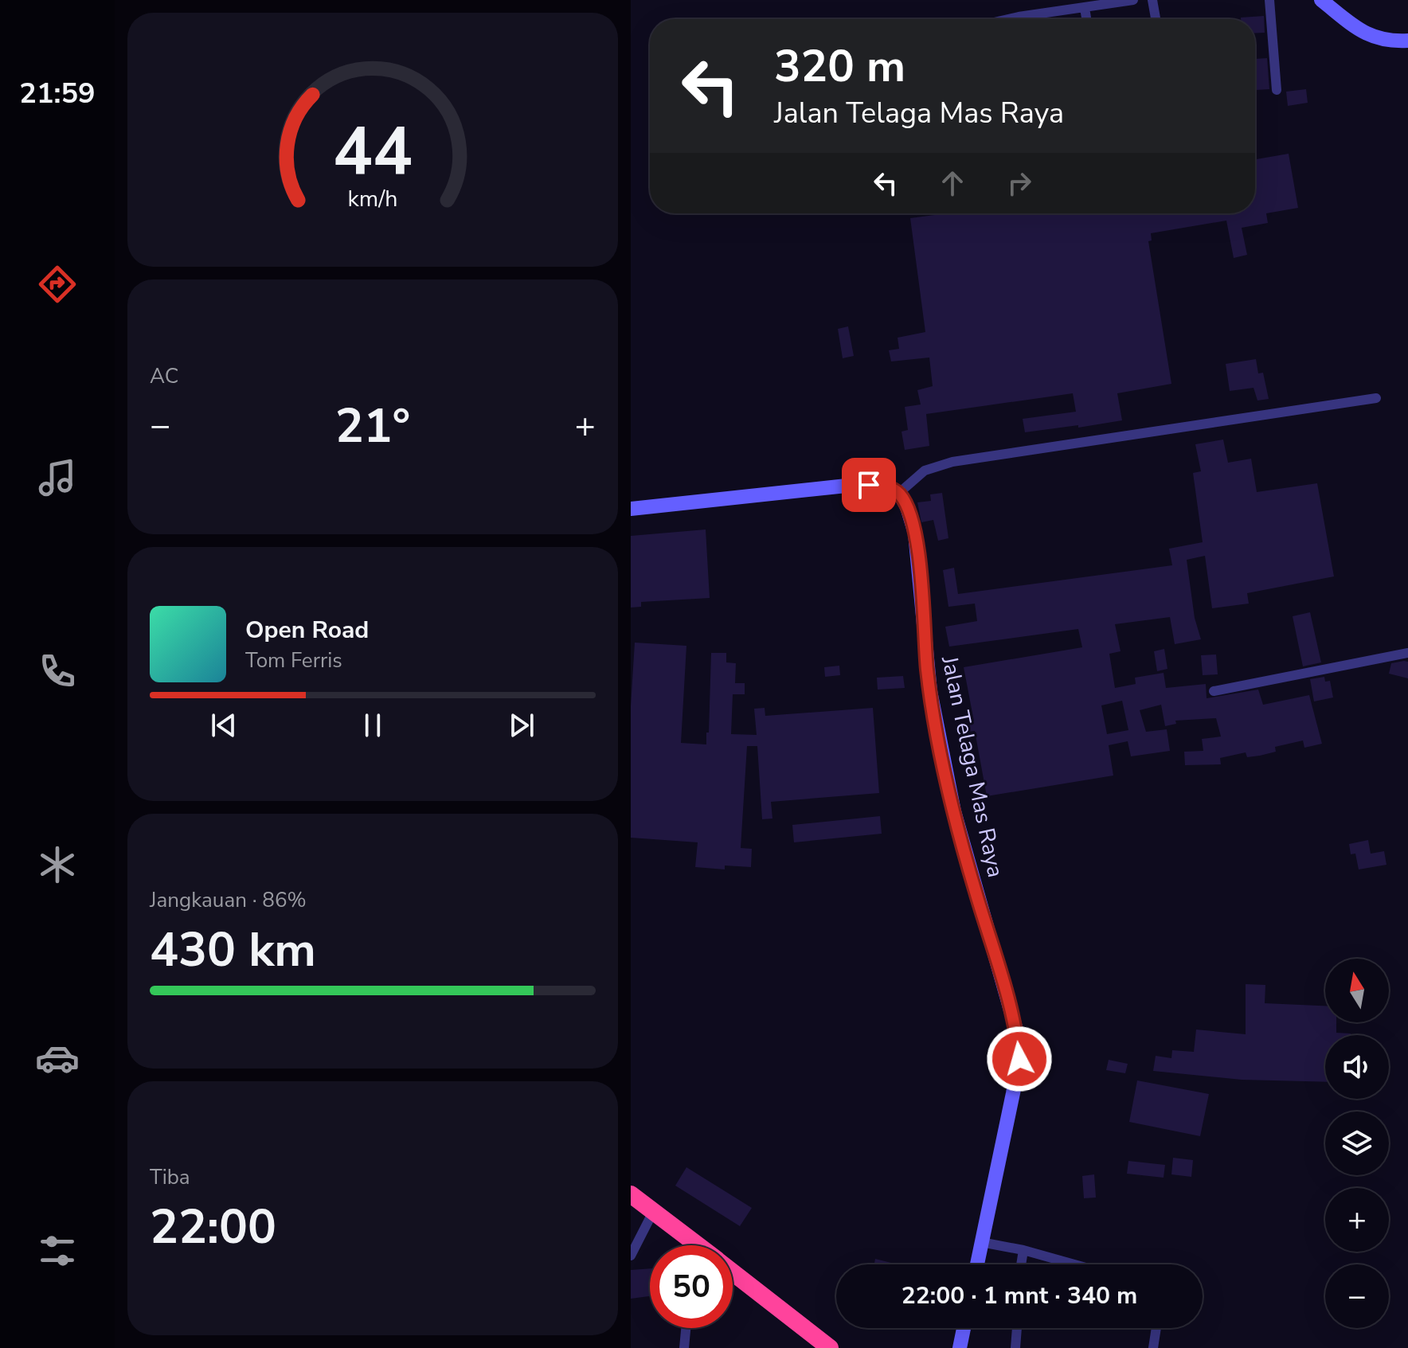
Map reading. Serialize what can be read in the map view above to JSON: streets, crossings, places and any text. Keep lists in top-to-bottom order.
{
  "streets": {
    "main road": ["Jalan Telaga Mas Raya"]
  },
  "north": "top",
  "page": {
    "tabs": "21:59",
    "turn": ["320 m", "Jalan Telaga Mas Raya"],
    "tile": [
      "AC",
      ["Jangkauan · 86%", "430 km"],
      ["Tiba", "22:00"]
    ],
    "heat": ["−", "21°", "+"],
    "song": ["Open Road", "Tom Ferris"],
    "map_buttons": ["+", "−"],
    "limit": "50",
    "trip": "22:00 · 1 mnt · 340 m",
    "gauge": ["44", "km/h"]
  }
}
